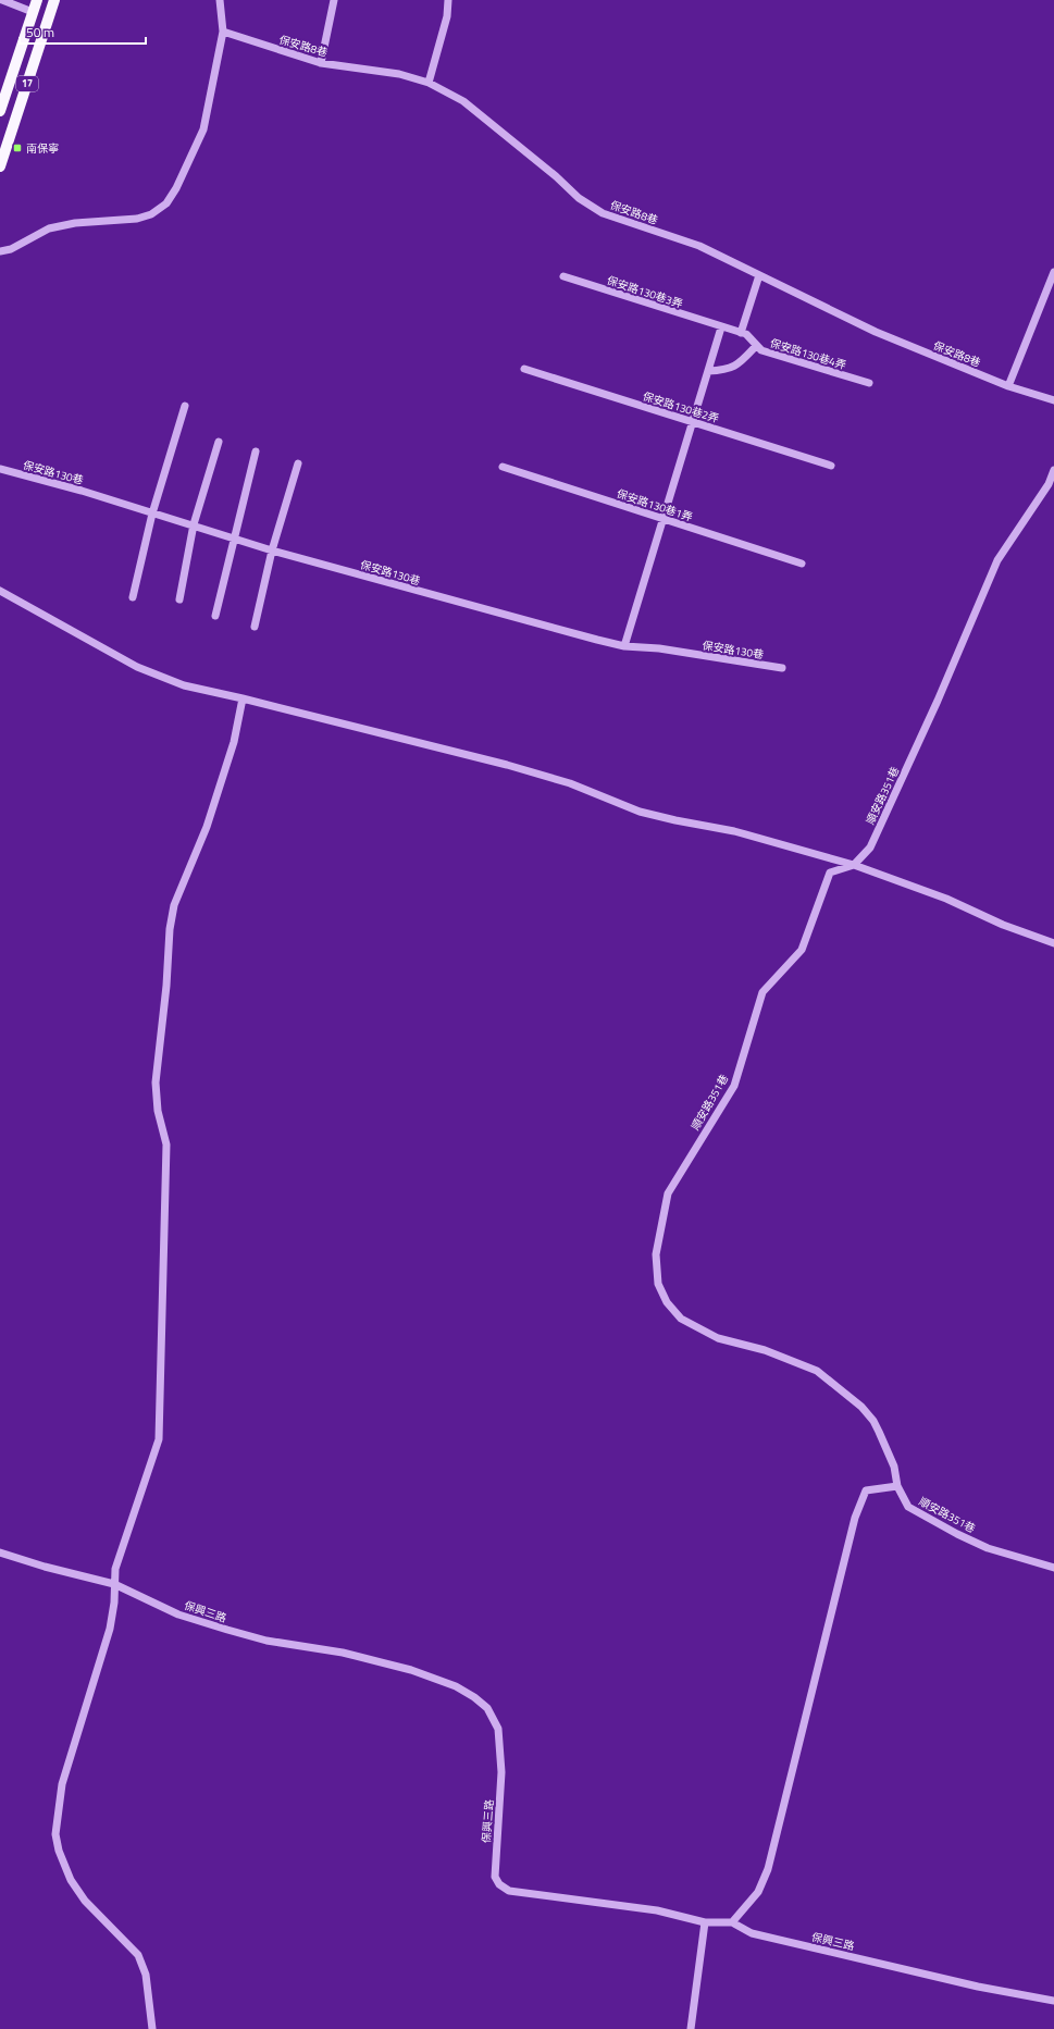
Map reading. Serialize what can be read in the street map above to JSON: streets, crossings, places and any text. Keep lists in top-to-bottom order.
{
  "streets": {
    "main road": ["17"],
    "street": [
      "保安路8巷",
      "保安路130巷3弄",
      "保安路130巷4弄",
      "保安路130巷2弄",
      "保安路130巷",
      "保安路130巷1弄",
      "順安路351巷",
      "保興三路"
    ]
  },
  "crossings": [
    ["保安路130巷3弄", "保安路130巷4弄"]
  ],
  "places": {
    "transit": ["南保寧"]
  },
  "scale_bar": "50 m"
}
